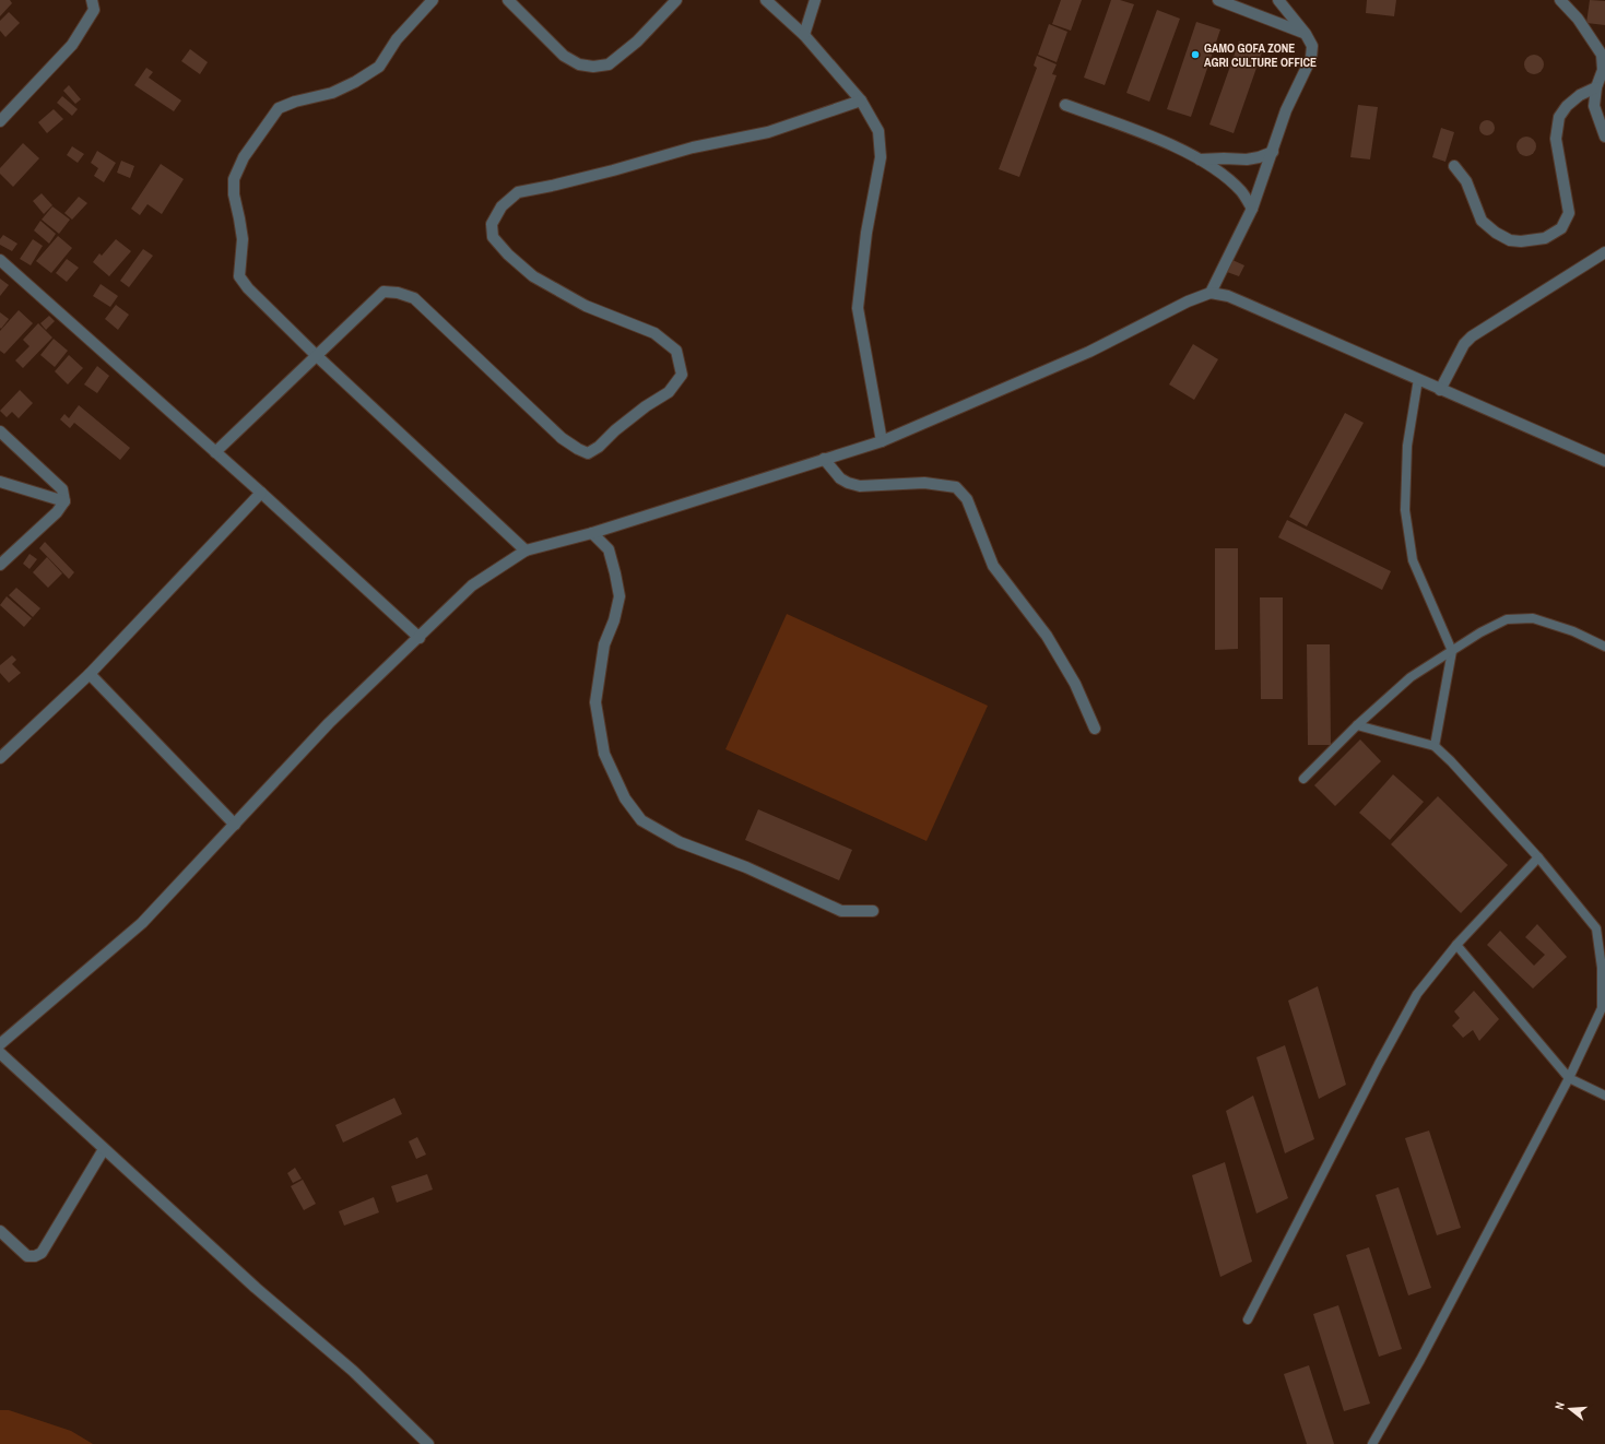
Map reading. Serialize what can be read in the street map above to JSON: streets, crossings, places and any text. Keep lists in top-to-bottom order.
{
  "places": ["GAMO GOFA ZONE AGRI CULTURE OFFICE"],
  "north": "left"
}
